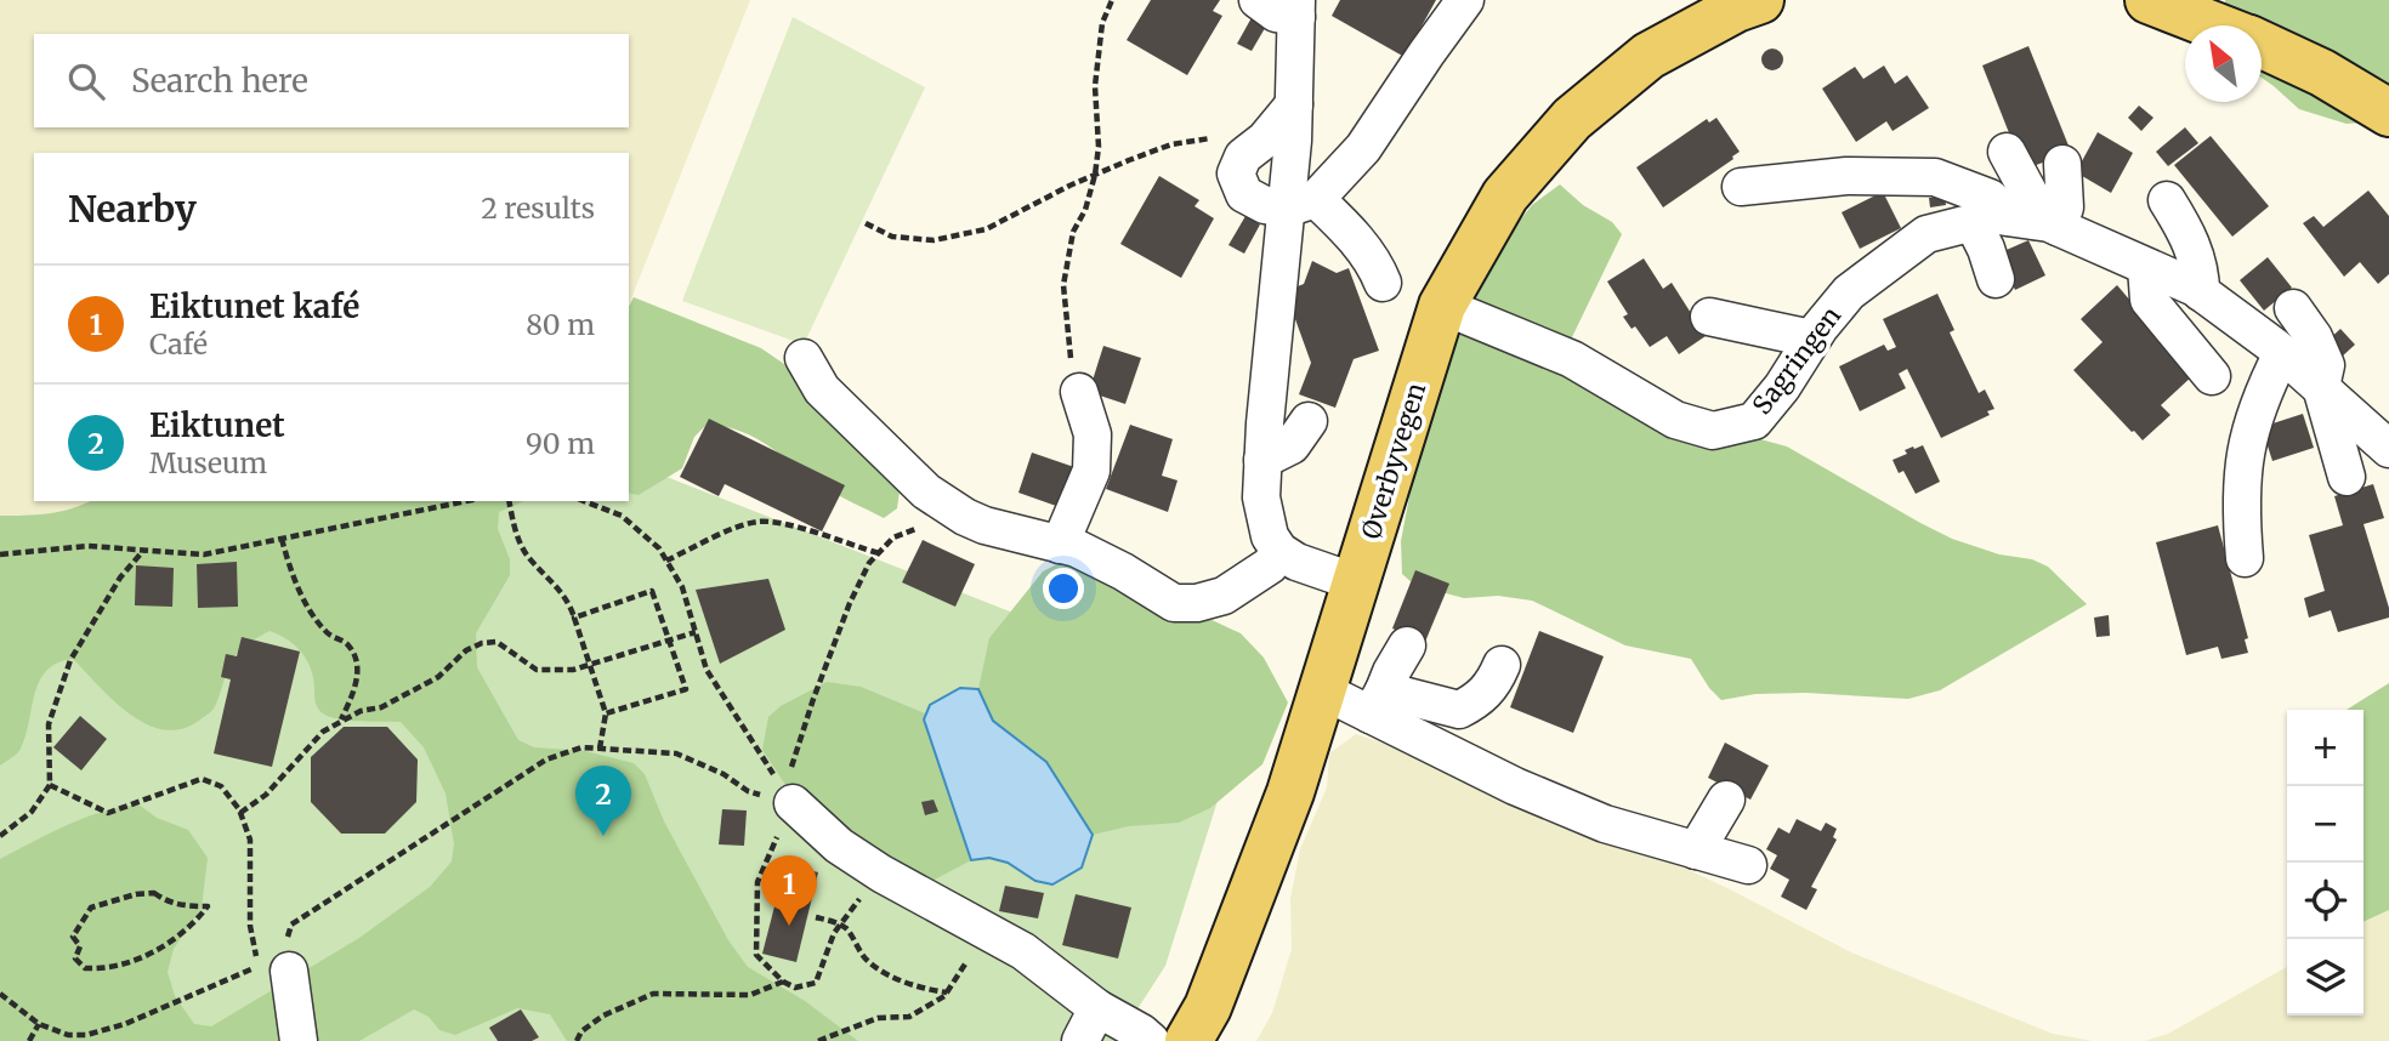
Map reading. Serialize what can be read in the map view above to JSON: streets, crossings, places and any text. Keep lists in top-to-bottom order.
{
  "streets": {
    "main road": ["Øverbyvegen"],
    "street": ["Sagringen"]
  },
  "crossings": [
    ["Sagringen", "Øverbyvegen"]
  ],
  "north": "top left",
  "page": {
    "search": "Search here",
    "heading": ["Nearby", "2 results"],
    "list": [
      {
        "mark": "1",
        "name": "Eiktunet kafé",
        "note": "Café",
        "value": "80 m"
      },
      {
        "mark": "2",
        "name": "Eiktunet",
        "note": "Museum",
        "value": "90 m"
      }
    ],
    "map_buttons": ["+", "−"],
    "pins": ["2", "1"]
  }
}
